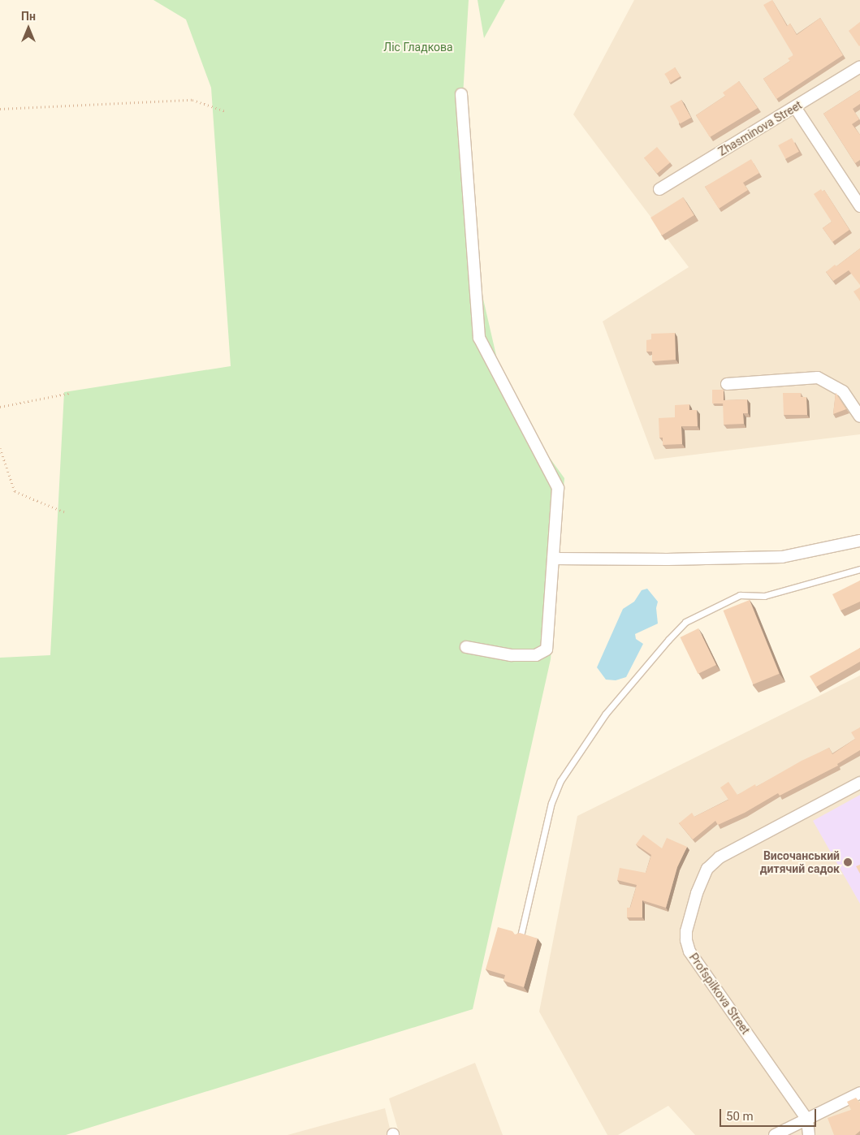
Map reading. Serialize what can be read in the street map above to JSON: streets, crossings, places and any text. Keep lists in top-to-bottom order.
{
  "streets": {
    "street": ["Zhasminova Street", "Profspilkova Street"]
  },
  "parks": ["Ліс Гладкова"],
  "places": ["Височанський дитячий садок"],
  "scale_bar": "50 m",
  "north": "top"
}
